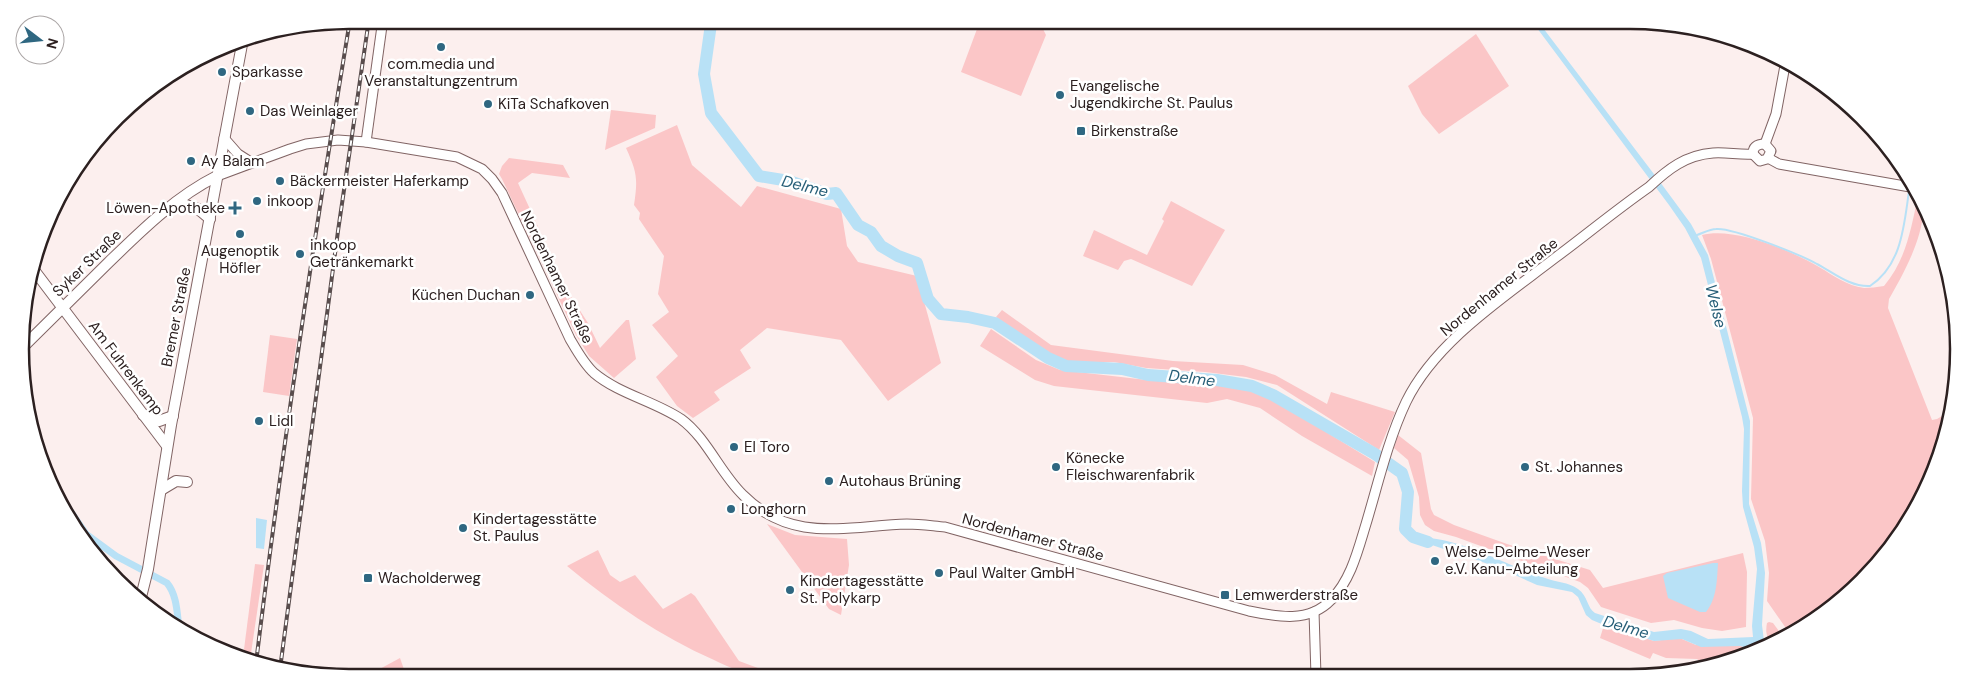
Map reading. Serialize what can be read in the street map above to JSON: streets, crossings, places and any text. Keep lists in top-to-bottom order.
{
  "streets": {
    "main road": ["Syker Straße", "Bremer Straße", "Am Fuhrenkamp"],
    "street": ["Nordenhamer Straße"]
  },
  "crossings": [
    ["Syker Straße", "Nordenhamer Straße"],
    ["Syker Straße", "Bremer Straße"],
    ["Syker Straße", "Am Fuhrenkamp"],
    ["Nordenhamer Straße", "Bremer Straße"],
    ["Bremer Straße", "Am Fuhrenkamp"]
  ],
  "water": ["Delme", "Welse"],
  "places": {
    "other": [
      "com.media und Veranstaltungzentrum",
      "Sparkasse",
      "Evangelische Jugendkirche St. Paulus",
      "KiTa Schafkoven",
      "Das Weinlager",
      "Ay Balam",
      "Bäckermeister Haferkamp",
      "inkoop",
      "Augenoptik Höfler",
      "inkoop Getränkemarkt",
      "Küchen Duchan",
      "Lidl",
      "El Toro",
      "Könecke Fleischwarenfabrik",
      "St. Johannes",
      "Autohaus Brüning",
      "Longhorn",
      "Kindertagesstätte St. Paulus",
      "Welse-Delme-Weser e.V. Kanu-Abteilung",
      "Paul Walter GmbH",
      "Kindertagesstätte St. Polykarp"
    ],
    "transit": ["Birkenstraße", "Wacholderweg", "Lemwerderstraße"],
    "health": ["Löwen-Apotheke"]
  },
  "north": "right"
}
